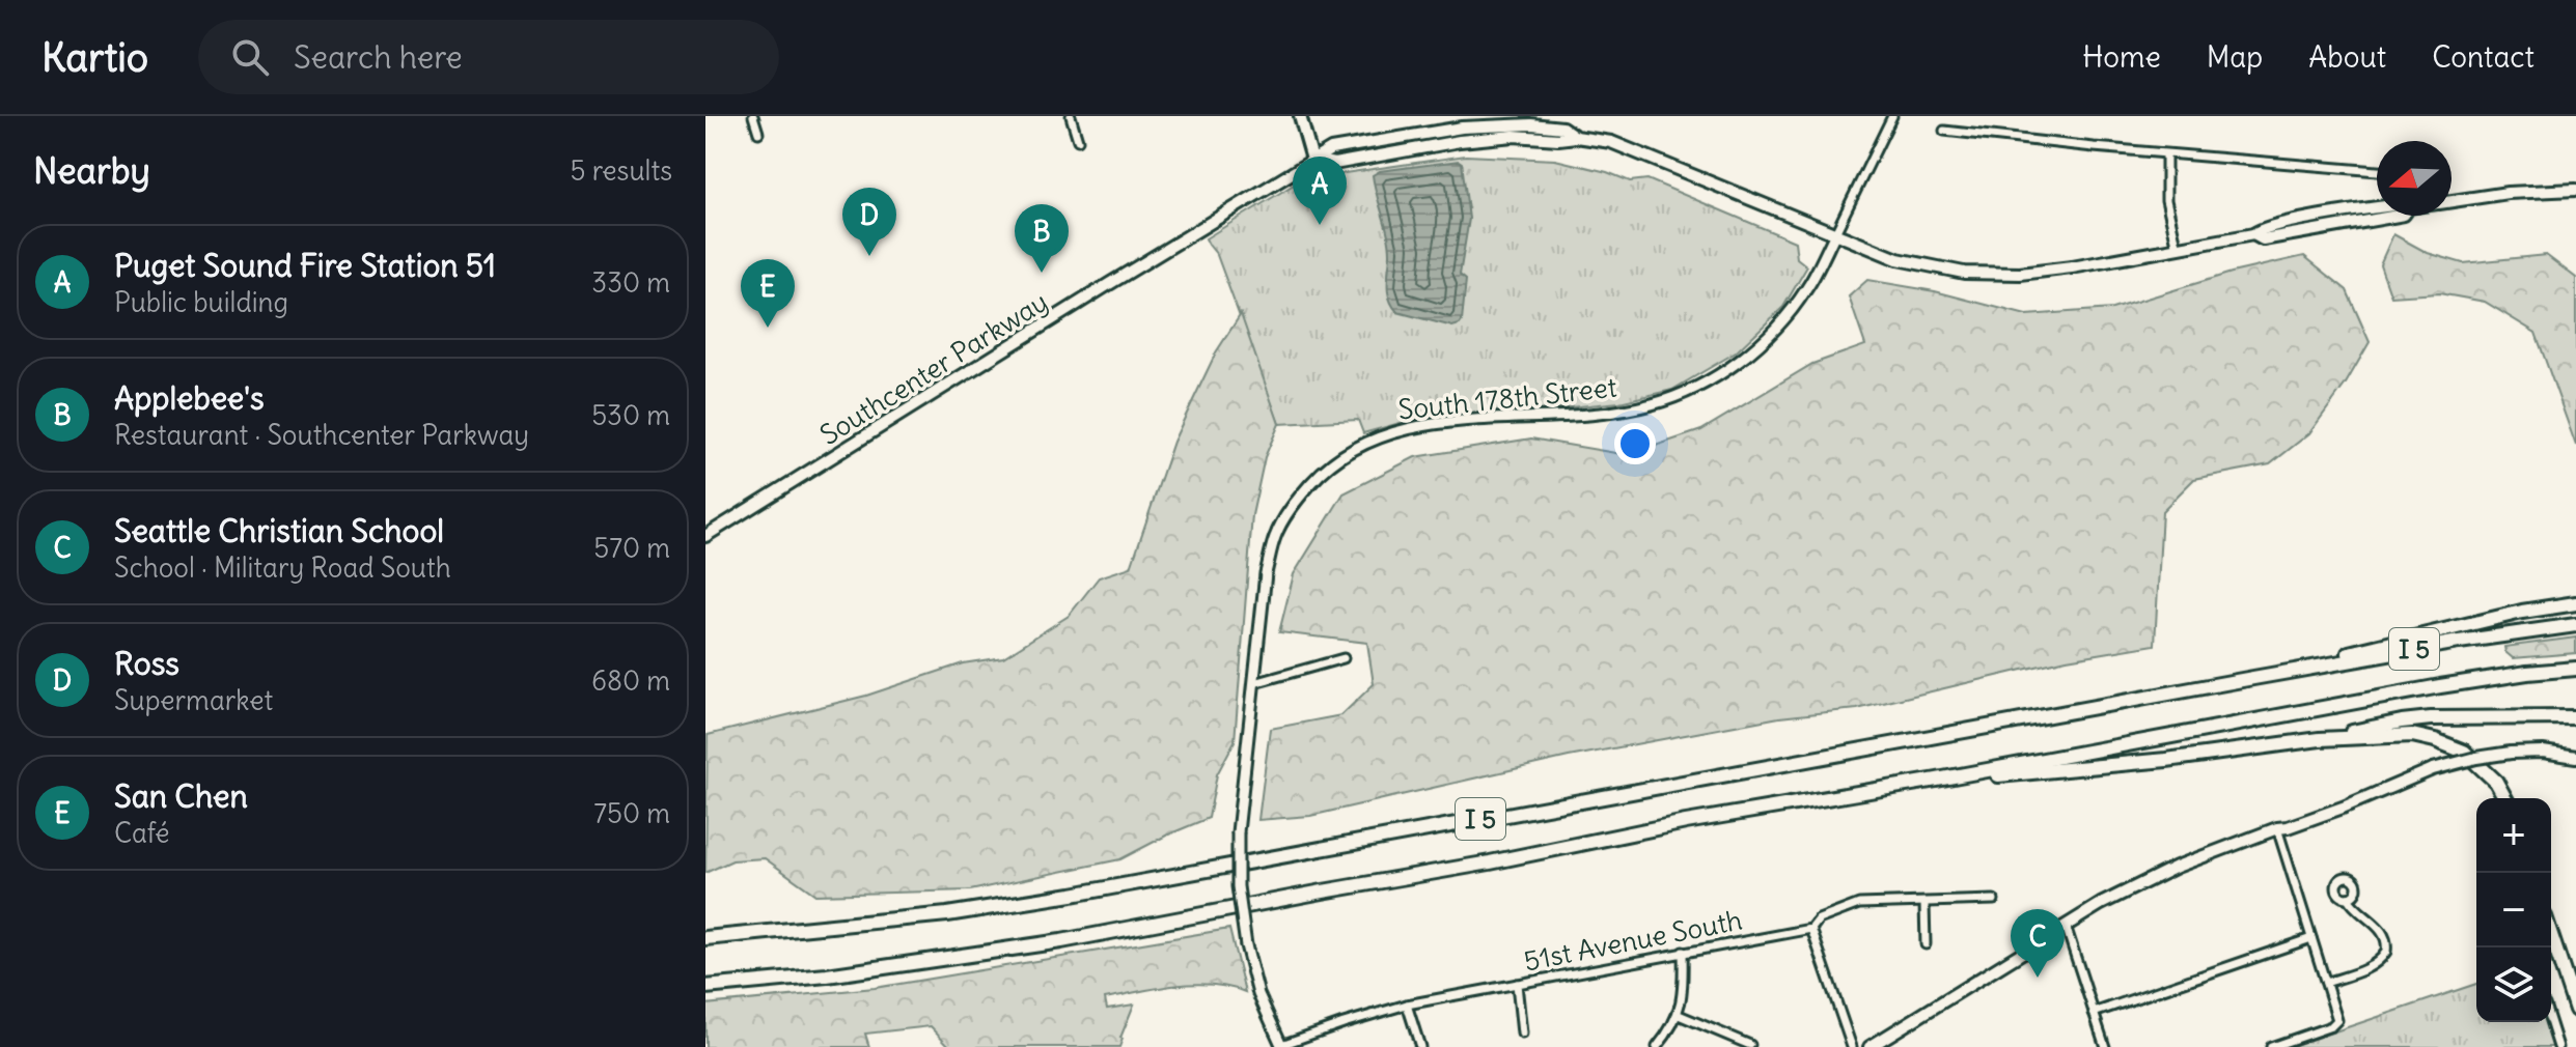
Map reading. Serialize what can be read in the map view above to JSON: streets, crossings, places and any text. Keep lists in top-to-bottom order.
{
  "streets": {
    "highway": ["I 5"],
    "main road": ["Southcenter Parkway"],
    "street": ["South 178th Street", "51st Avenue South"]
  },
  "crossings": [
    ["Southcenter Parkway", "South 178th Street"],
    ["South 178th Street", "51st Avenue South"]
  ],
  "north": "left",
  "page": {
    "header": "Kartio",
    "search": "Search here",
    "nav": [
      "Home",
      "Map",
      "About",
      "Contact"
    ],
    "heading": ["Nearby", "5 results"],
    "pins": [
      "A",
      "D",
      "B",
      "E",
      "C"
    ],
    "list": [
      {
        "mark": "A",
        "name": "Puget Sound Fire Station 51",
        "note": "Public building",
        "value": "330 m"
      },
      {
        "mark": "B",
        "name": "Applebee's",
        "note": "Restaurant · Southcenter Parkway",
        "value": "530 m"
      },
      {
        "mark": "C",
        "name": "Seattle Christian School",
        "note": "School · Military Road South",
        "value": "570 m"
      },
      {
        "mark": "D",
        "name": "Ross",
        "note": "Supermarket",
        "value": "680 m"
      },
      {
        "mark": "E",
        "name": "San Chen",
        "note": "Café",
        "value": "750 m"
      }
    ],
    "map_buttons": ["+", "−"]
  }
}
